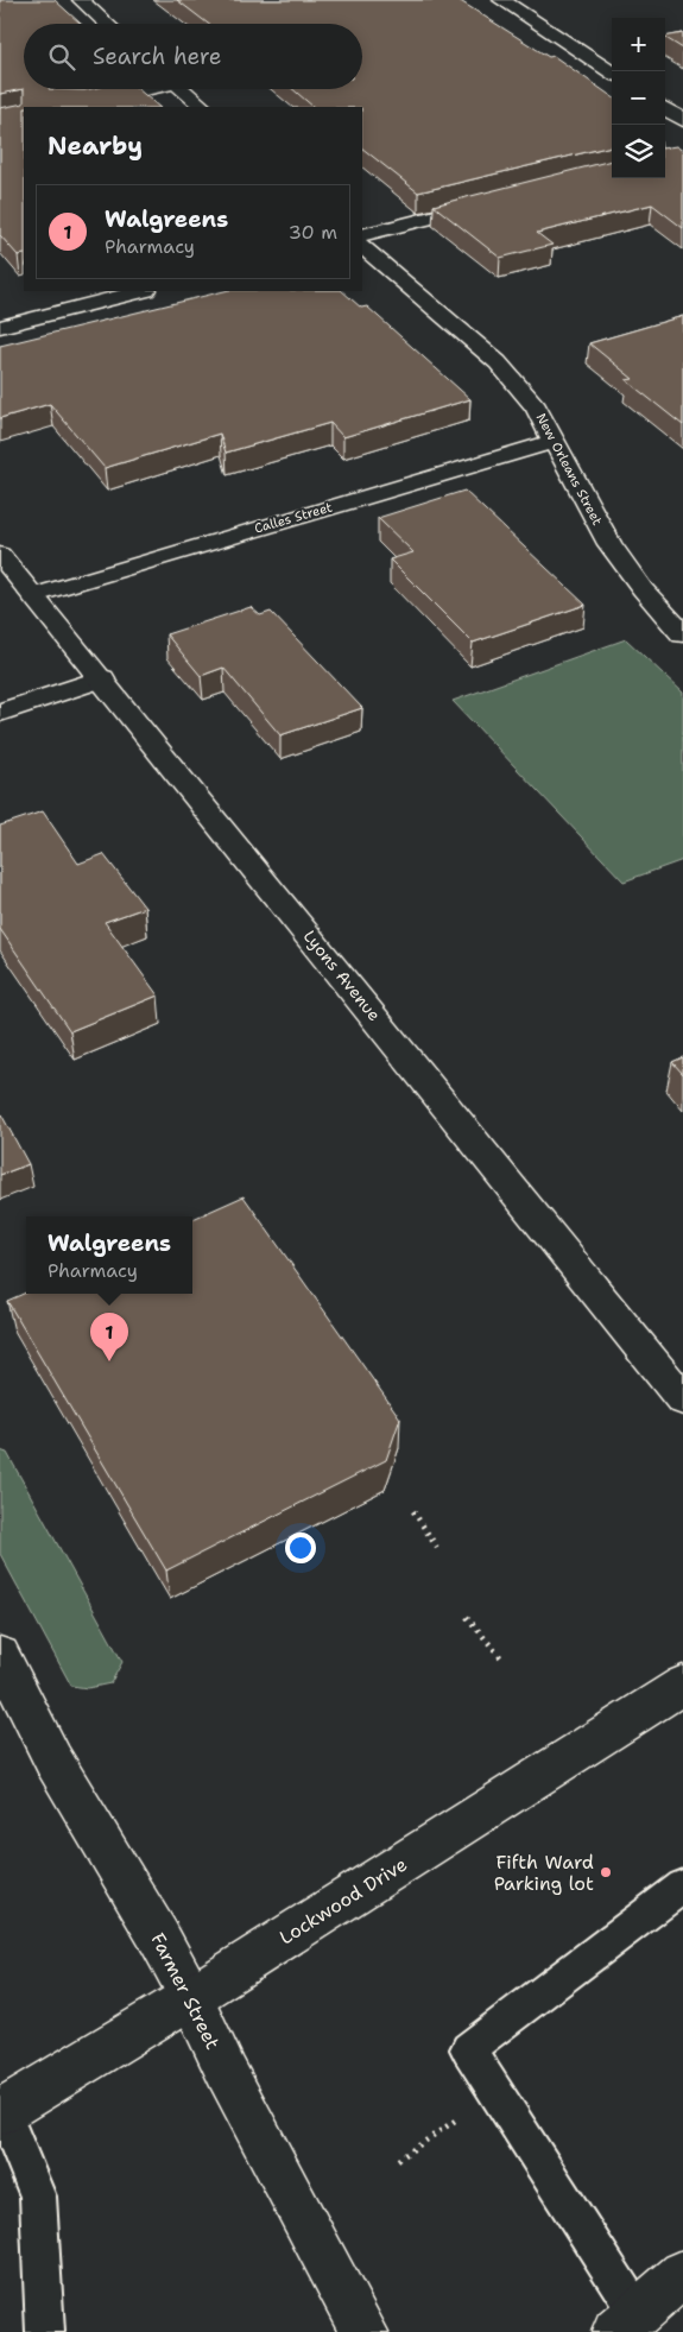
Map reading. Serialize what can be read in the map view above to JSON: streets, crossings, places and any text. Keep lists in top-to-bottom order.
{
  "streets": {
    "street": [
      "New Orleans Street",
      "Calles Street",
      "Lyons Avenue",
      "Lockwood Drive",
      "Farmer Street"
    ]
  },
  "crossings": [
    ["New Orleans Street", "Calles Street"],
    ["Calles Street", "Lyons Avenue"],
    ["Lockwood Drive", "Farmer Street"]
  ],
  "places": ["Fifth Ward Parking lot"],
  "page": {
    "map_buttons": ["+", "−"],
    "search": "Search here",
    "heading": "Nearby",
    "list": [
      {
        "mark": "1",
        "name": "Walgreens",
        "note": "Pharmacy",
        "value": "30 m"
      }
    ],
    "popup": ["Walgreens", "Pharmacy"],
    "pins": "1"
  }
}
